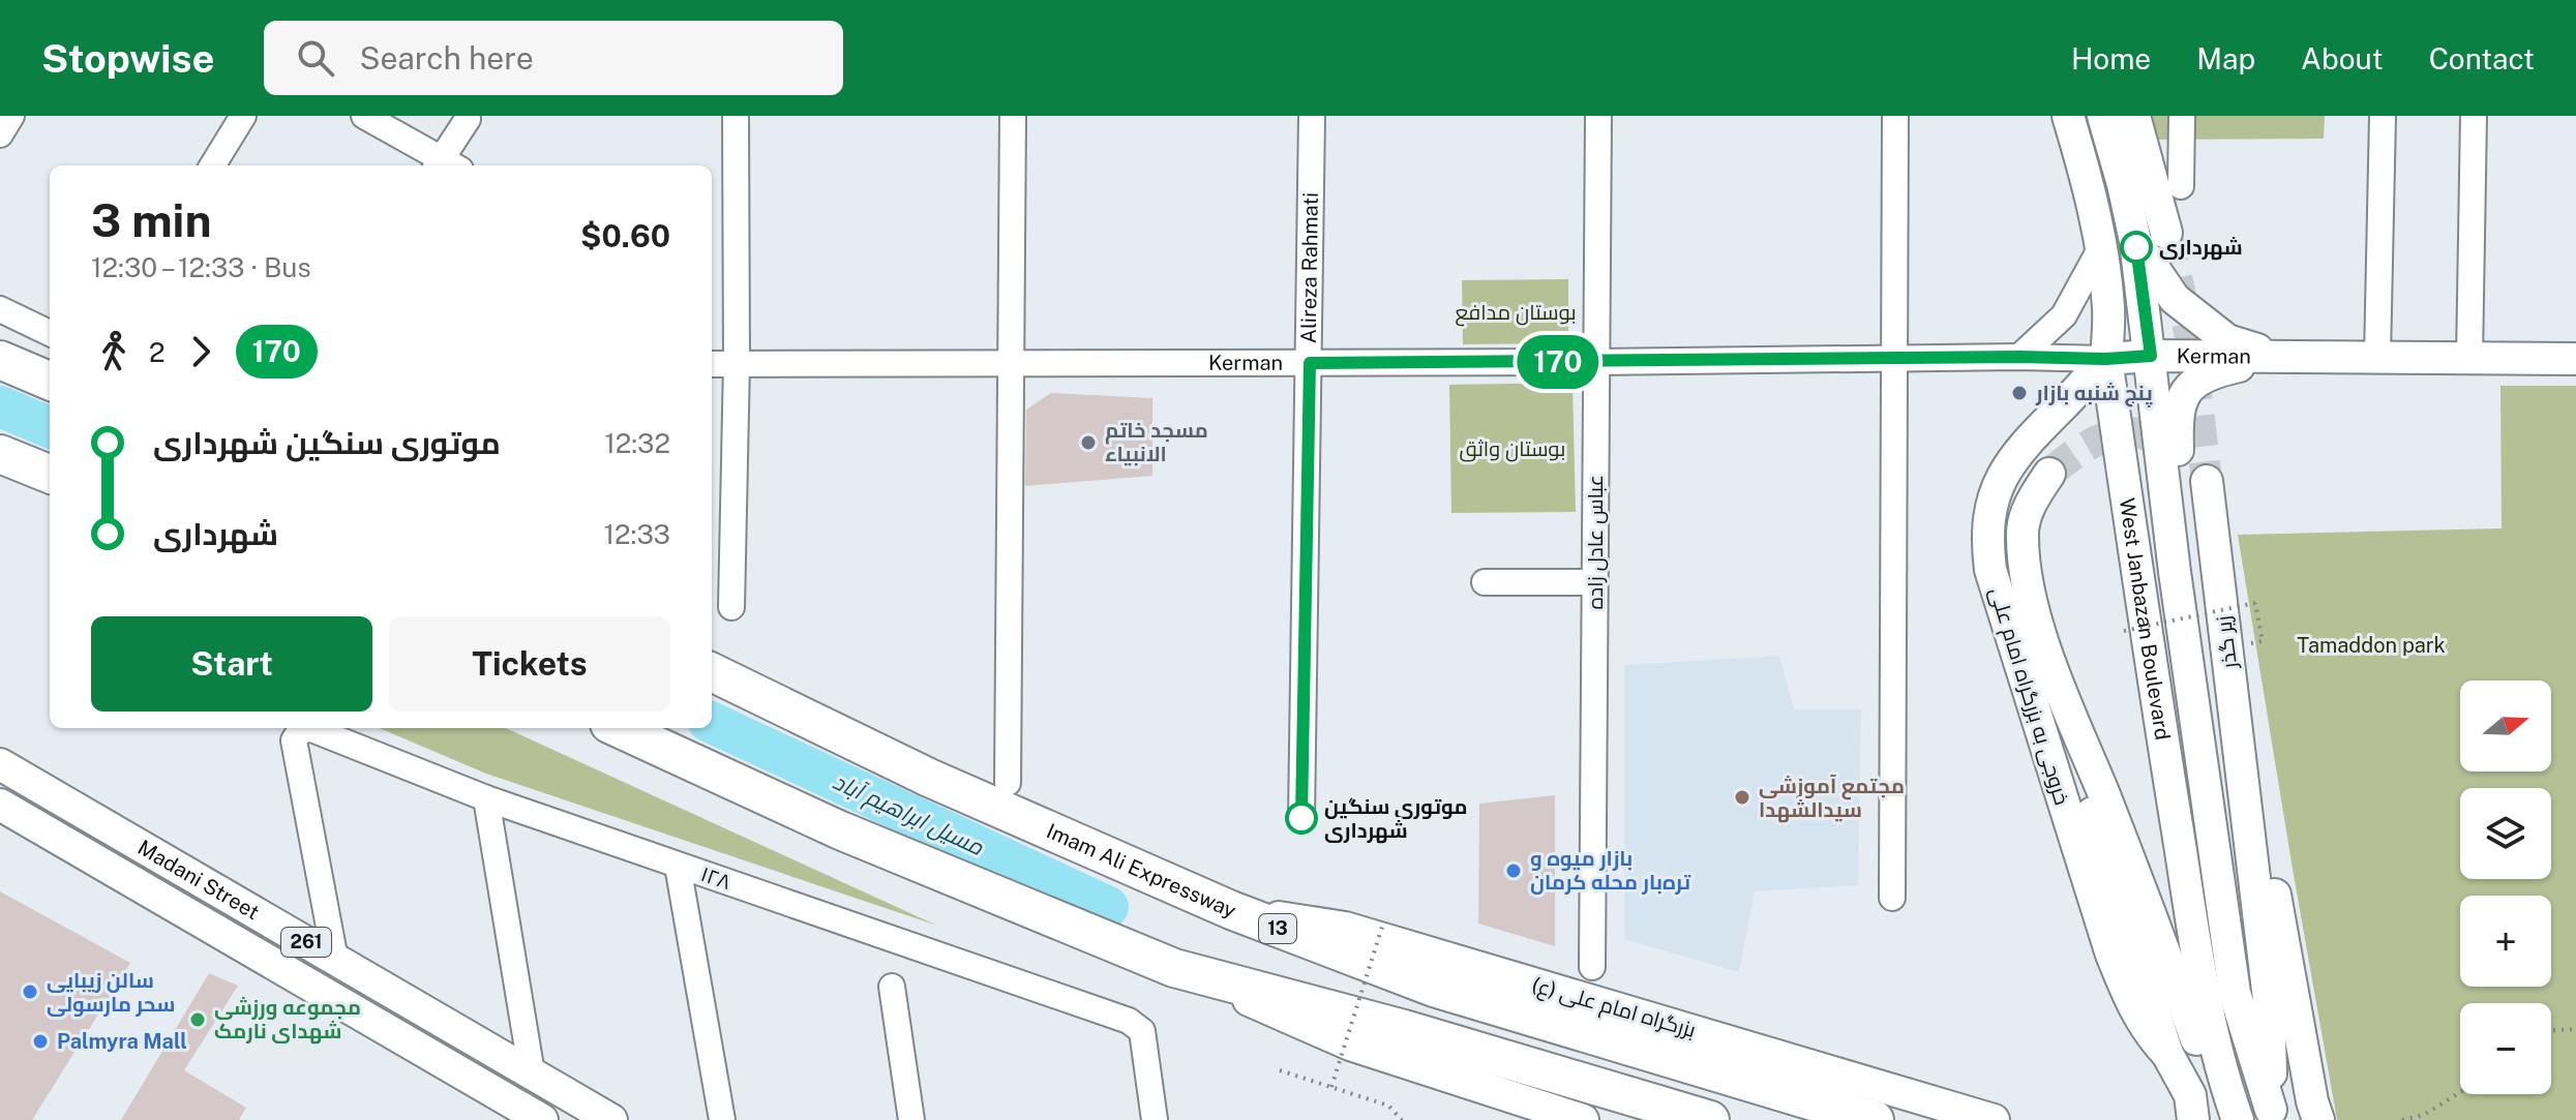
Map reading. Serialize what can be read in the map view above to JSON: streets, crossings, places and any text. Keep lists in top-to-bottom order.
{
  "streets": {
    "highway": ["Imam Ali Expressway", "13"],
    "main road": [
      "Kerman",
      "West Janbazan Boulevard",
      "زیر گذر",
      "خروجی به بزرگراه امام علی",
      "Madani Street",
      "261",
      "بزرگراه امام علی (ع)"
    ],
    "street": ["Alireza Rahmati", "عباس عادل زاده", "۱۲۸"]
  },
  "crossings": [
    ["Alireza Rahmati", "Kerman"],
    ["Kerman", "عباس عادل زاده"],
    ["Kerman", "West Janbazan Boulevard"],
    ["Kerman", "خروجی به بزرگراه امام علی"],
    ["West Janbazan Boulevard", "زیر گذر"],
    ["West Janbazan Boulevard", "خروجی به بزرگراه امام علی"],
    ["Imam Ali Expressway", "بزرگراه امام علی (ع)"],
    ["۱۲۸", "Madani Street"]
  ],
  "water": ["مسیل ابراهیم آباد"],
  "parks": ["بوستان مدافع", "بوستان واثق", "Tamaddon park"],
  "places": [
    "شهرداری",
    "پنج شنبه بازار",
    "مسجد خاتم الانبیاء",
    "مجتمع آموزشی سیدالشهدا",
    "موتوری سنگین شهرداری",
    "بازار میوه و تره‌بار محله کرمان",
    "سالن زیبایی سحر مارسولی",
    "مجموعه ورزشی شهدای نارمک",
    "Palmyra Mall"
  ],
  "lines": ["bus line 170"],
  "north": "right",
  "page": {
    "header": "Stopwise",
    "search": "Search here",
    "nav": [
      "Home",
      "Map",
      "About",
      "Contact"
    ],
    "on_map": "170",
    "heading": ["3 min", "12:30 – 12:33 · Bus", "$0.60"],
    "legs": ["2", "170"],
    "list": [
      {
        "name": "موتوری سنگین شهرداری",
        "value": "12:32"
      },
      {
        "name": "شهرداری",
        "value": "12:33"
      }
    ],
    "buttons": ["Start", "Tickets"],
    "map_buttons": ["+", "−"]
  }
}
